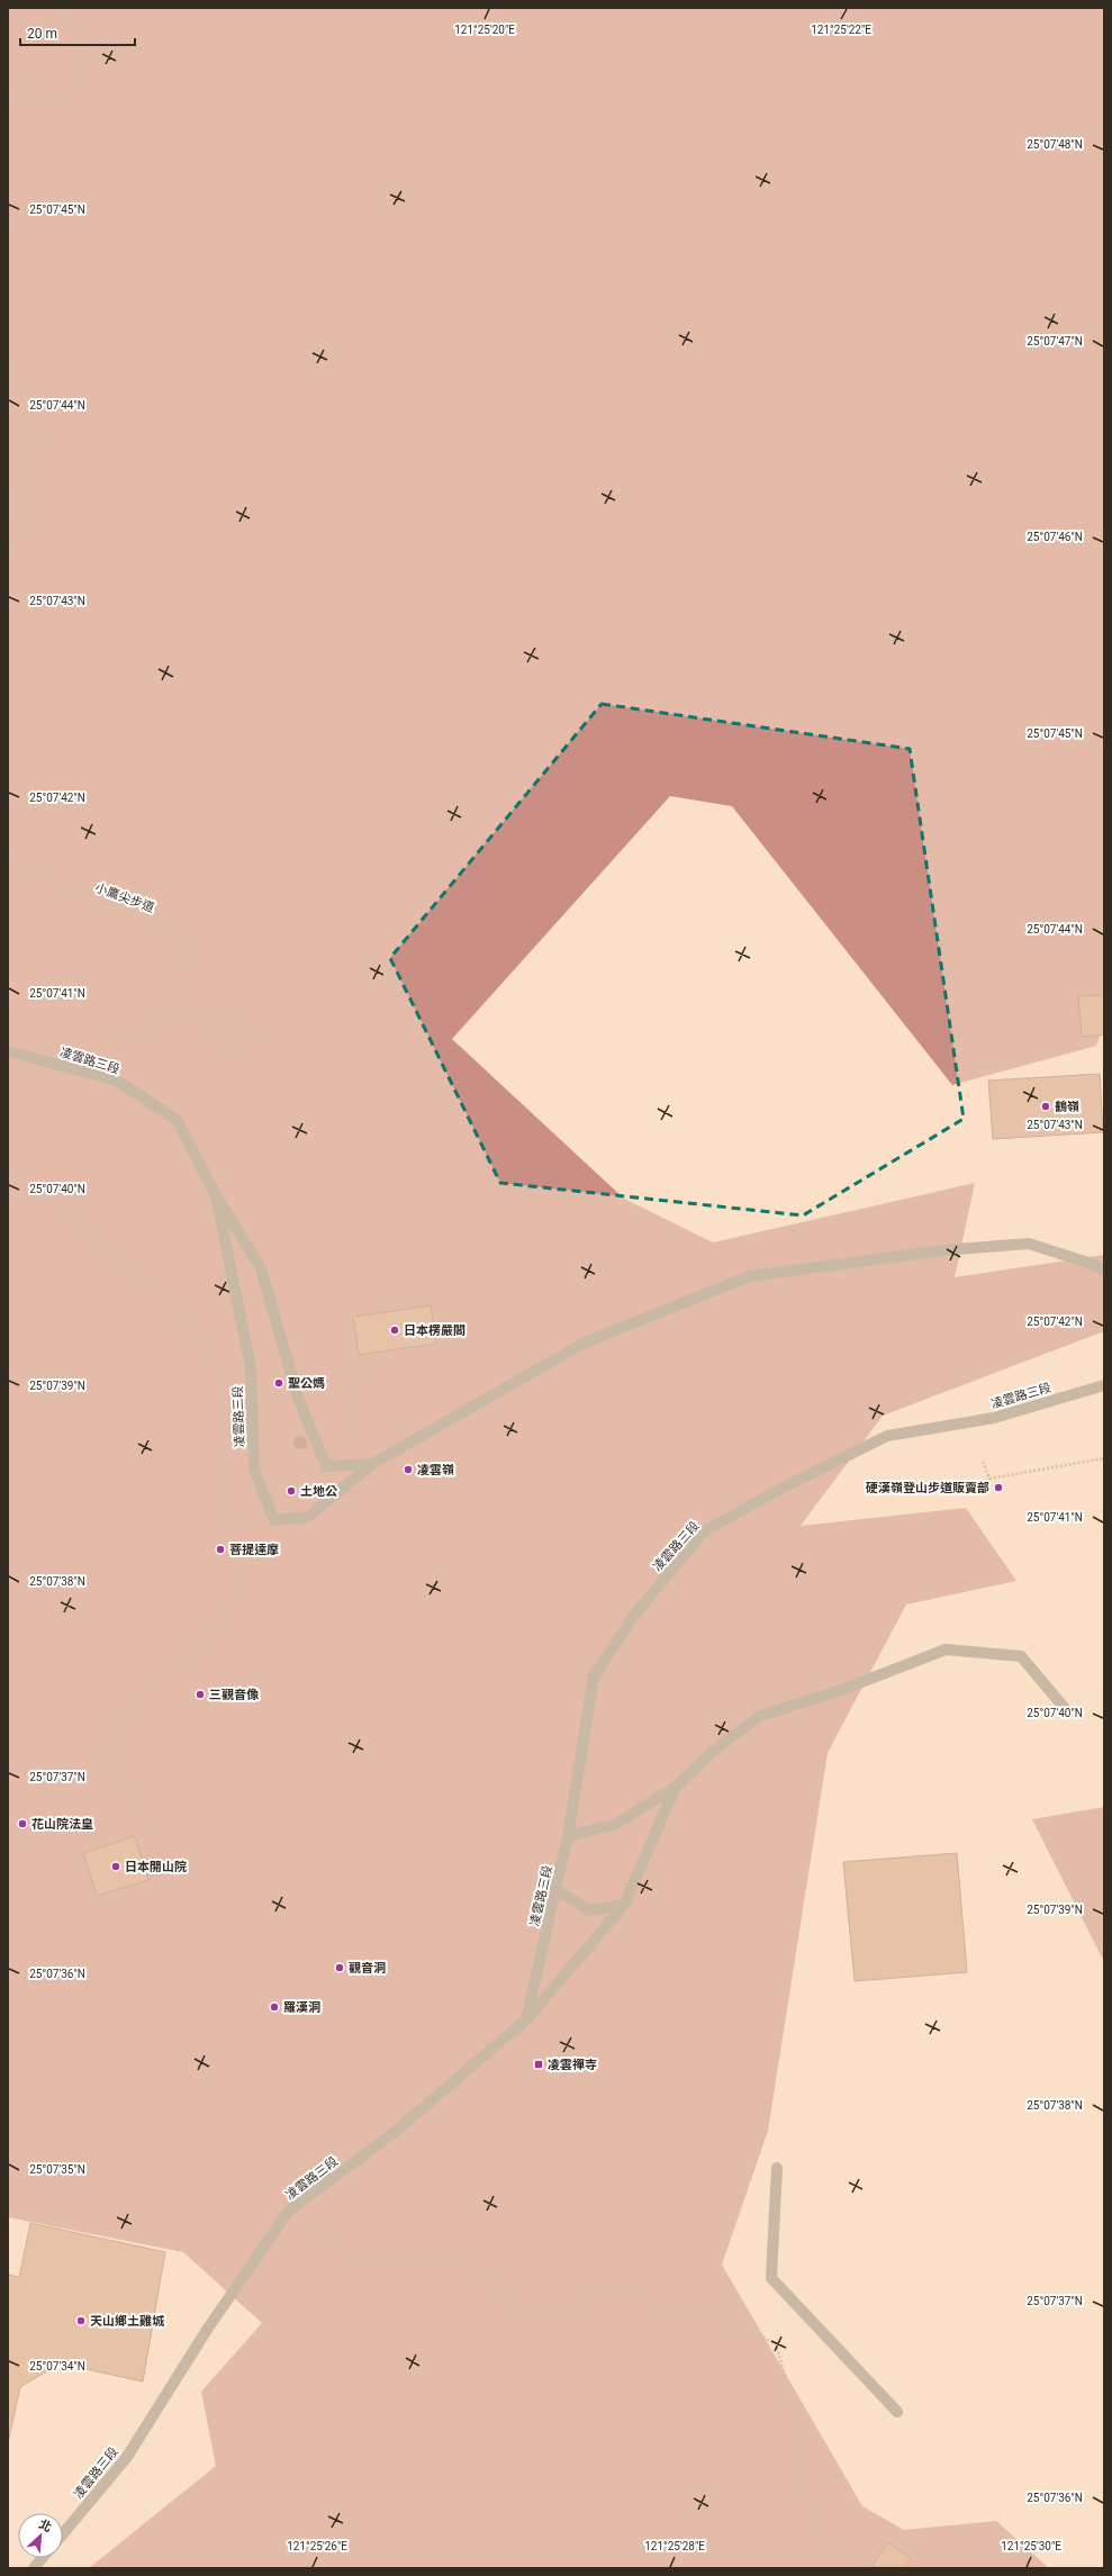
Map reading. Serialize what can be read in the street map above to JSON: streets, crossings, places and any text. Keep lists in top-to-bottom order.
{
  "streets": {
    "street": ["凌雲路三段"],
    "path": ["小鷹尖步道"]
  },
  "places": {
    "other": [
      "鶴嶺",
      "日本楞嚴閣",
      "聖公媽",
      "凌雲嶺",
      "硬漢嶺登山步道販賣部",
      "土地公",
      "菩提達摩",
      "三觀音像",
      "花山院法皇",
      "日本開山院",
      "觀音洞",
      "羅漢洞",
      "天山鄉土雞城"
    ],
    "transit": ["凌雲禪寺"]
  },
  "scale_bar": "20 m",
  "north": "top right",
  "coordinates": [
    "121°25'20\"E",
    "121°25'22\"E",
    "25°07'48\"N",
    "25°07'45\"N",
    "25°07'47\"N",
    "25°07'44\"N",
    "25°07'46\"N",
    "25°07'43\"N",
    "25°07'42\"N",
    "25°07'41\"N",
    "25°07'40\"N",
    "25°07'39\"N",
    "25°07'38\"N",
    "25°07'37\"N",
    "25°07'36\"N",
    "25°07'35\"N",
    "25°07'34\"N",
    "121°25'26\"E",
    "121°25'28\"E",
    "121°25'30\"E"
  ]
}
